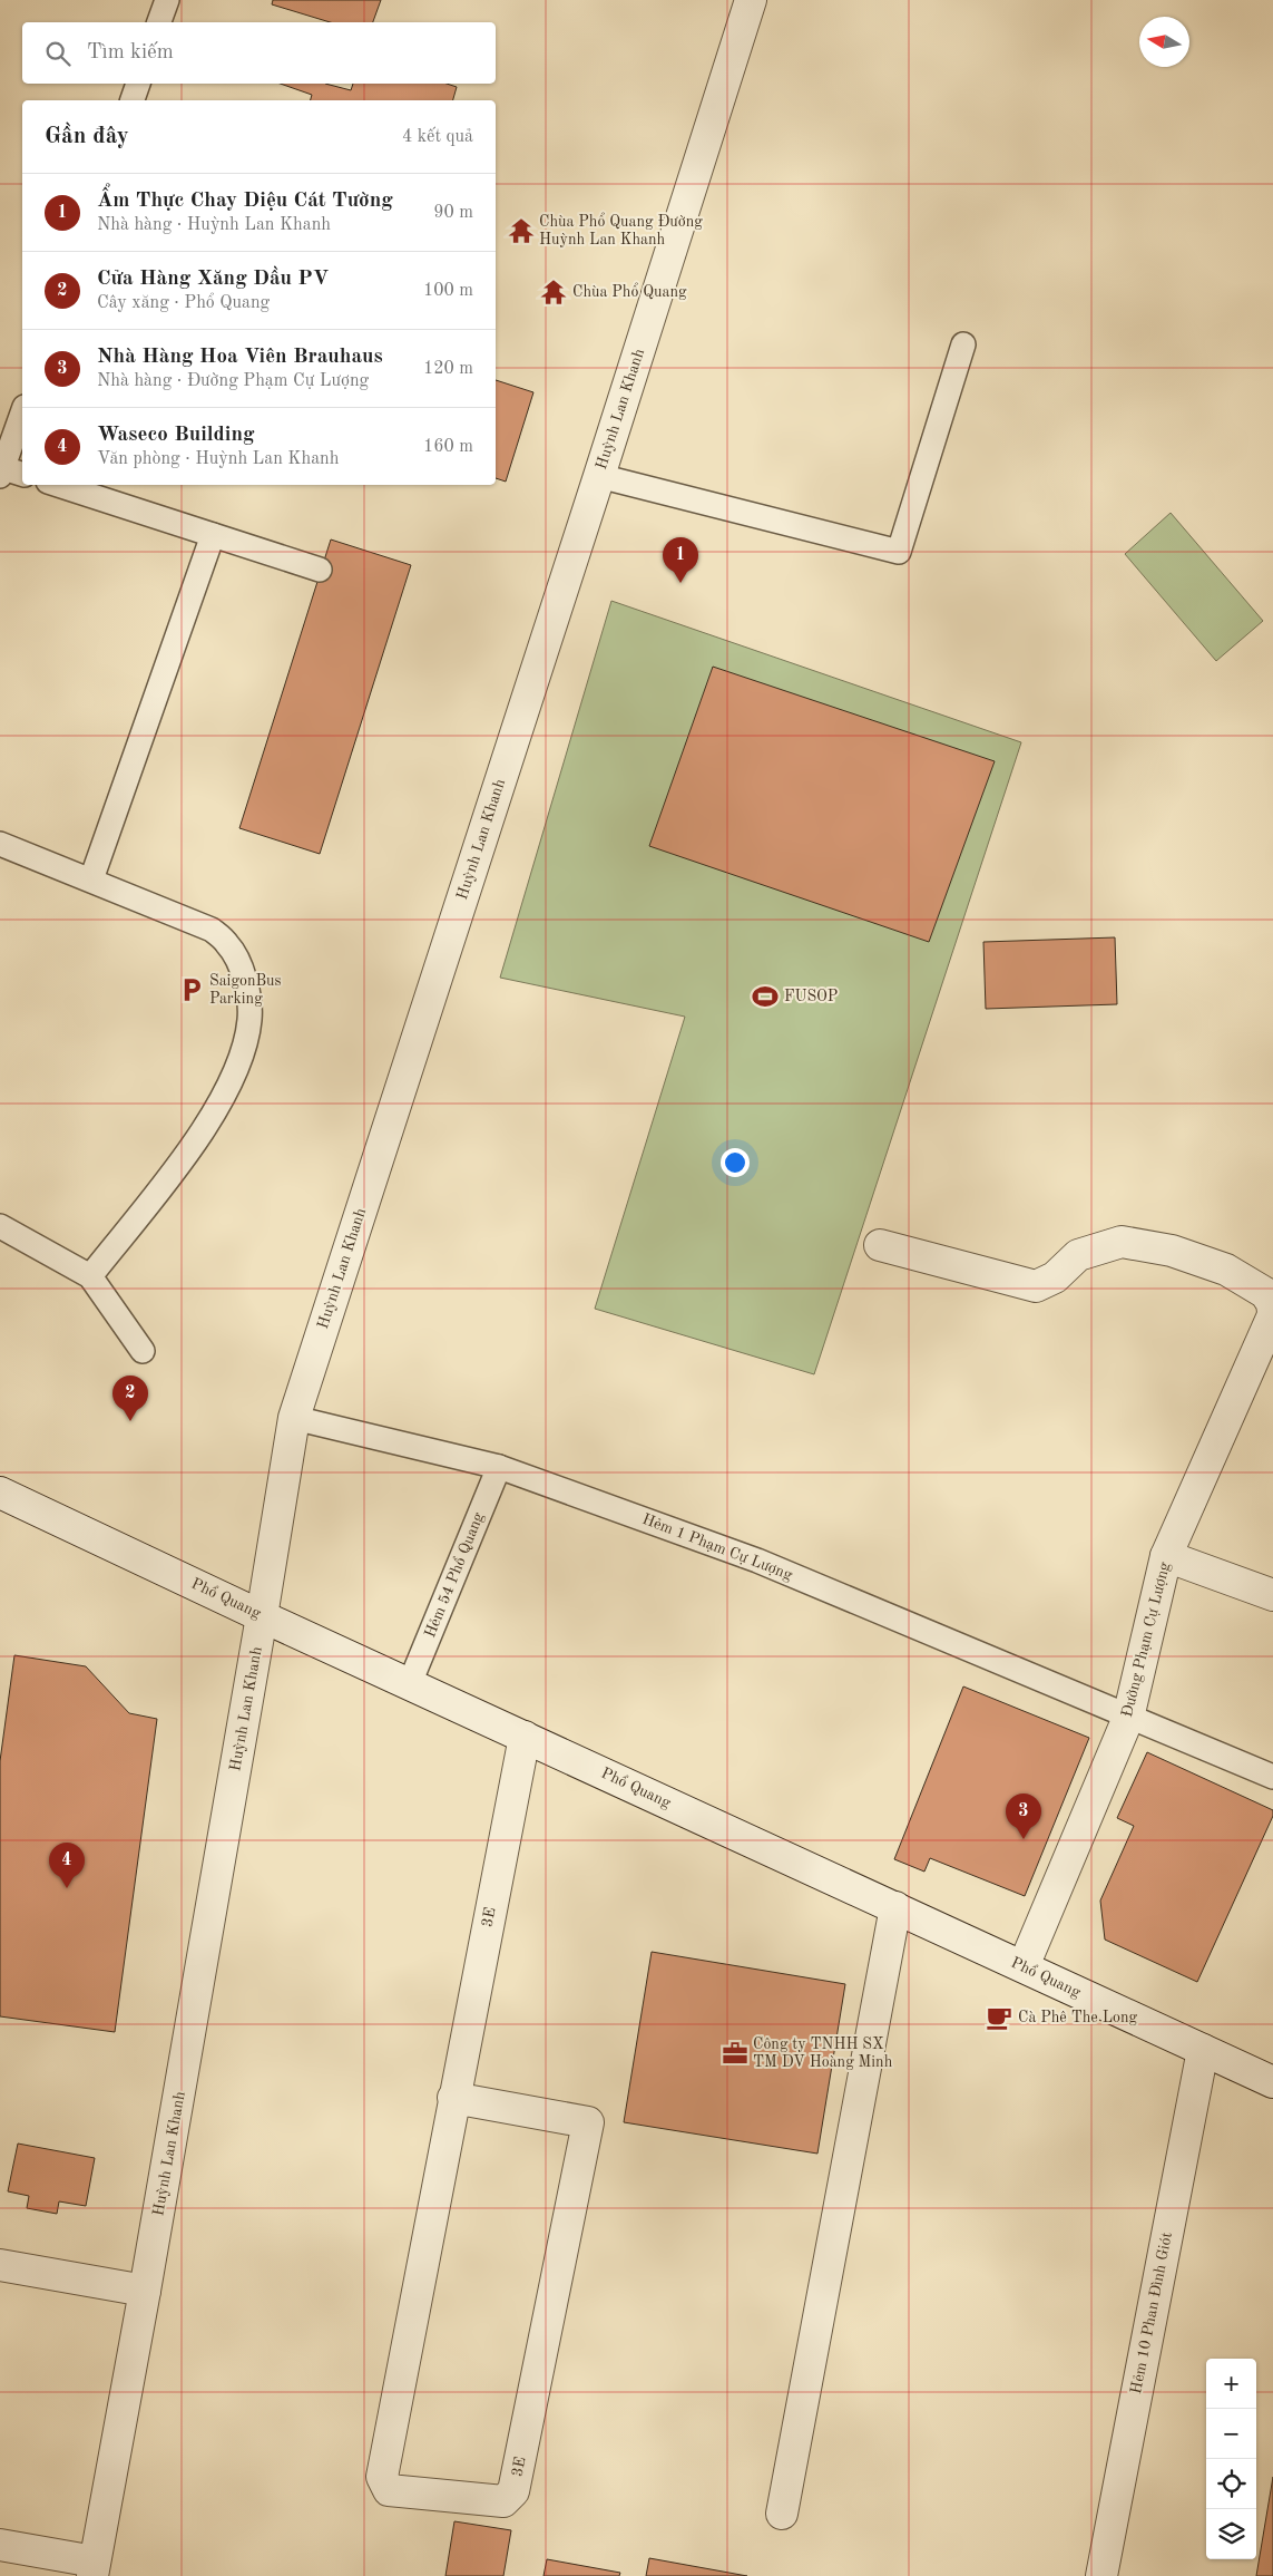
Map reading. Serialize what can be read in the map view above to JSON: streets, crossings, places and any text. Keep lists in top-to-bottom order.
{
  "streets": {
    "street": [
      "Huỳnh Lan Khanh",
      "Phổ Quang",
      "Đường Phạm Cự Lượng",
      "3E",
      "Hẻm 10 Phan Đình Giót"
    ],
    "lane": ["Hẻm 1 Phạm Cự Lượng", "Hẻm 54 Phổ Quang"]
  },
  "crossings": [
    ["Huỳnh Lan Khanh", "Hẻm 1 Phạm Cự Lượng"],
    ["Huỳnh Lan Khanh", "Phổ Quang"],
    ["Hẻm 1 Phạm Cự Lượng", "Hẻm 54 Phổ Quang"],
    ["Hẻm 1 Phạm Cự Lượng", "Đường Phạm Cự Lượng"],
    ["Hẻm 54 Phổ Quang", "Phổ Quang"],
    ["Phổ Quang", "Đường Phạm Cự Lượng"],
    ["Phổ Quang", "3E"],
    ["Phổ Quang", "Hẻm 10 Phan Đình Giót"]
  ],
  "places": {
    "temple": ["Chùa Phổ Quang Đường Huỳnh Lan Khanh", "Chùa Phổ Quang"],
    "parking": ["SaigonBus Parking"],
    "sports": ["FUSOP"],
    "cafe": ["Cà Phê The Long"],
    "office": ["Công ty TNHH SX TM DV Hoàng Minh"]
  },
  "north": "left",
  "page": {
    "search": "Tìm kiếm",
    "heading": ["Gần đây", "4 kết quả"],
    "list": [
      {
        "mark": "1",
        "name": "Ẩm Thực Chay Diệu Cát Tường",
        "note": "Nhà hàng · Huỳnh Lan Khanh",
        "value": "90 m"
      },
      {
        "mark": "2",
        "name": "Cửa Hàng Xăng Dầu PV",
        "note": "Cây xăng · Phổ Quang",
        "value": "100 m"
      },
      {
        "mark": "3",
        "name": "Nhà Hàng Hoa Viên Brauhaus",
        "note": "Nhà hàng · Đường Phạm Cự Lượng",
        "value": "120 m"
      },
      {
        "mark": "4",
        "name": "Waseco Building",
        "note": "Văn phòng · Huỳnh Lan Khanh",
        "value": "160 m"
      }
    ],
    "pins": [
      "1",
      "2",
      "3",
      "4"
    ],
    "map_buttons": ["+", "−"]
  }
}
